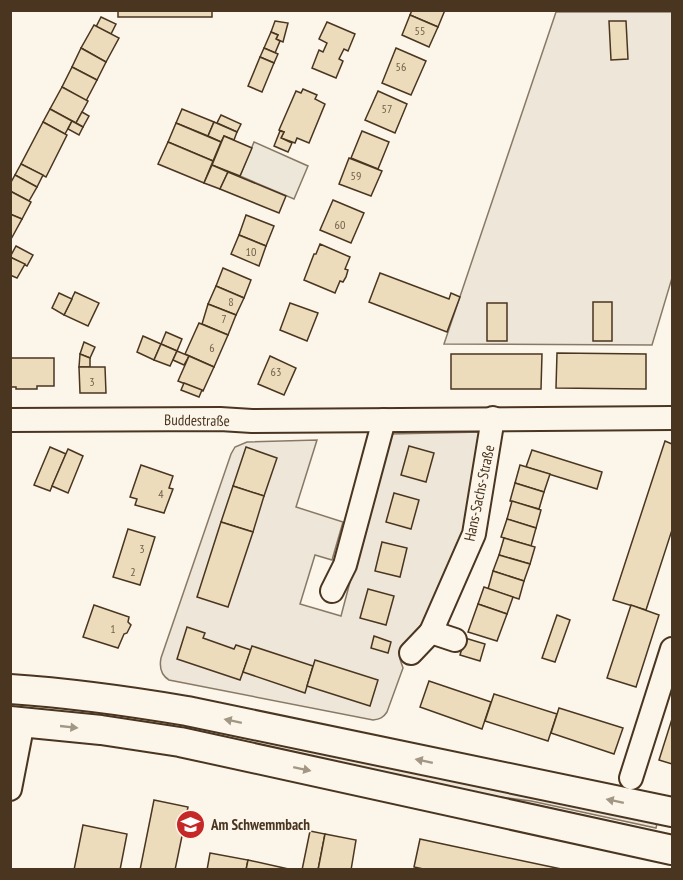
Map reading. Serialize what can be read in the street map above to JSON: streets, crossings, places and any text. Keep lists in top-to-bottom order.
{
  "streets": {
    "street": ["Buddestraße", "Hans-Sachs-Straße"]
  },
  "crossings": [
    ["Buddestraße", "Hans-Sachs-Straße"]
  ],
  "places": {
    "school or university": ["Am Schwemmbach"]
  },
  "house_numbers": [
    "55",
    "56",
    "57",
    "59",
    "60",
    "10",
    "8",
    "7",
    "6",
    "63",
    "3",
    "4",
    "3",
    "2",
    "1"
  ]
}
